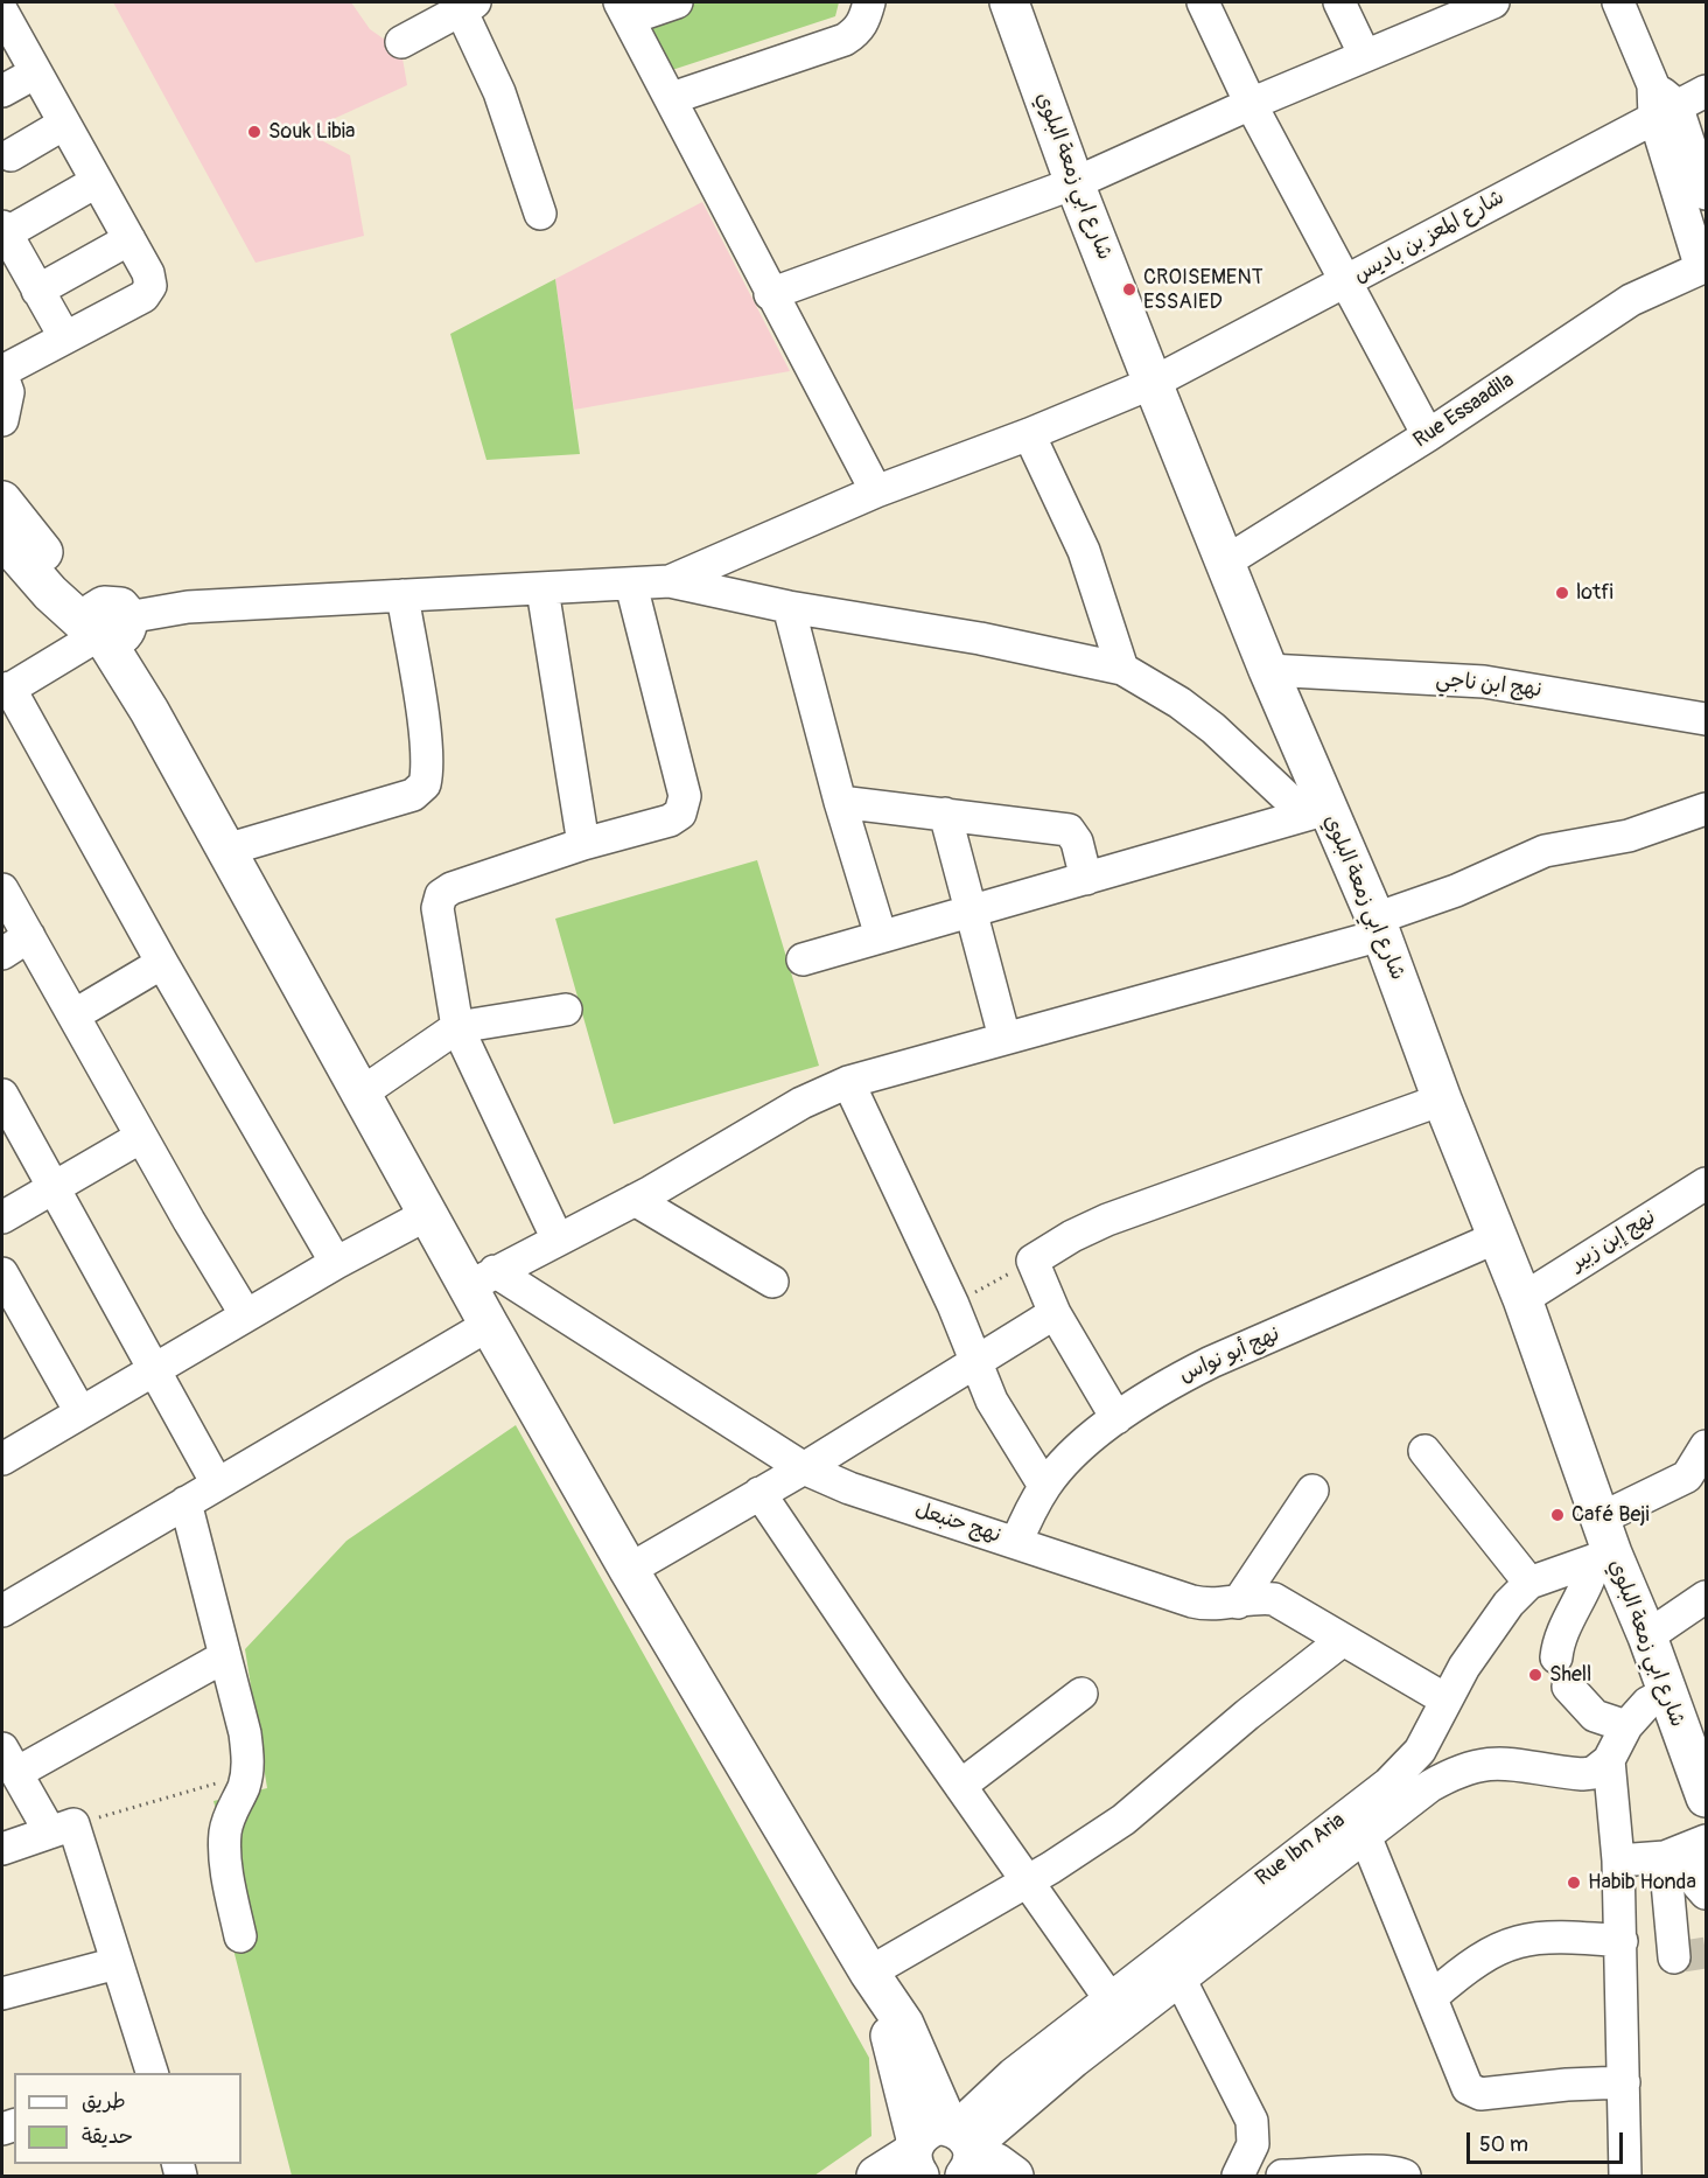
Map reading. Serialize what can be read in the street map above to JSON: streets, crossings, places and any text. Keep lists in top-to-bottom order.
{
  "streets": {
    "main road": ["شارع ابي زمعة البلوي"],
    "street": [
      "شارع المعز بن باديس",
      "Rue Essaadila",
      "نهج ابن ناجي",
      "نهج إبن زبير",
      "نهج أبو نواس",
      "نهج حنبعل",
      "Rue Ibn Aria"
    ]
  },
  "crossings": [
    ["شارع ابي زمعة البلوي", "شارع المعز بن باديس"],
    ["شارع ابي زمعة البلوي", "Rue Essaadila"],
    ["شارع ابي زمعة البلوي", "نهج ابن ناجي"],
    ["شارع ابي زمعة البلوي", "نهج إبن زبير"],
    ["شارع ابي زمعة البلوي", "نهج أبو نواس"],
    ["شارع ابي زمعة البلوي", "Rue Ibn Aria"],
    ["نهج أبو نواس", "نهج حنبعل"],
    ["نهج حنبعل", "Rue Ibn Aria"]
  ],
  "places": [
    "Souk Libia",
    "CROISEMENT ESSAIED",
    "lotfi",
    "Café Beji",
    "Shell",
    "Habib Honda"
  ],
  "legend": ["طريق", "حديقة"],
  "scale_bar": "50 m"
}
